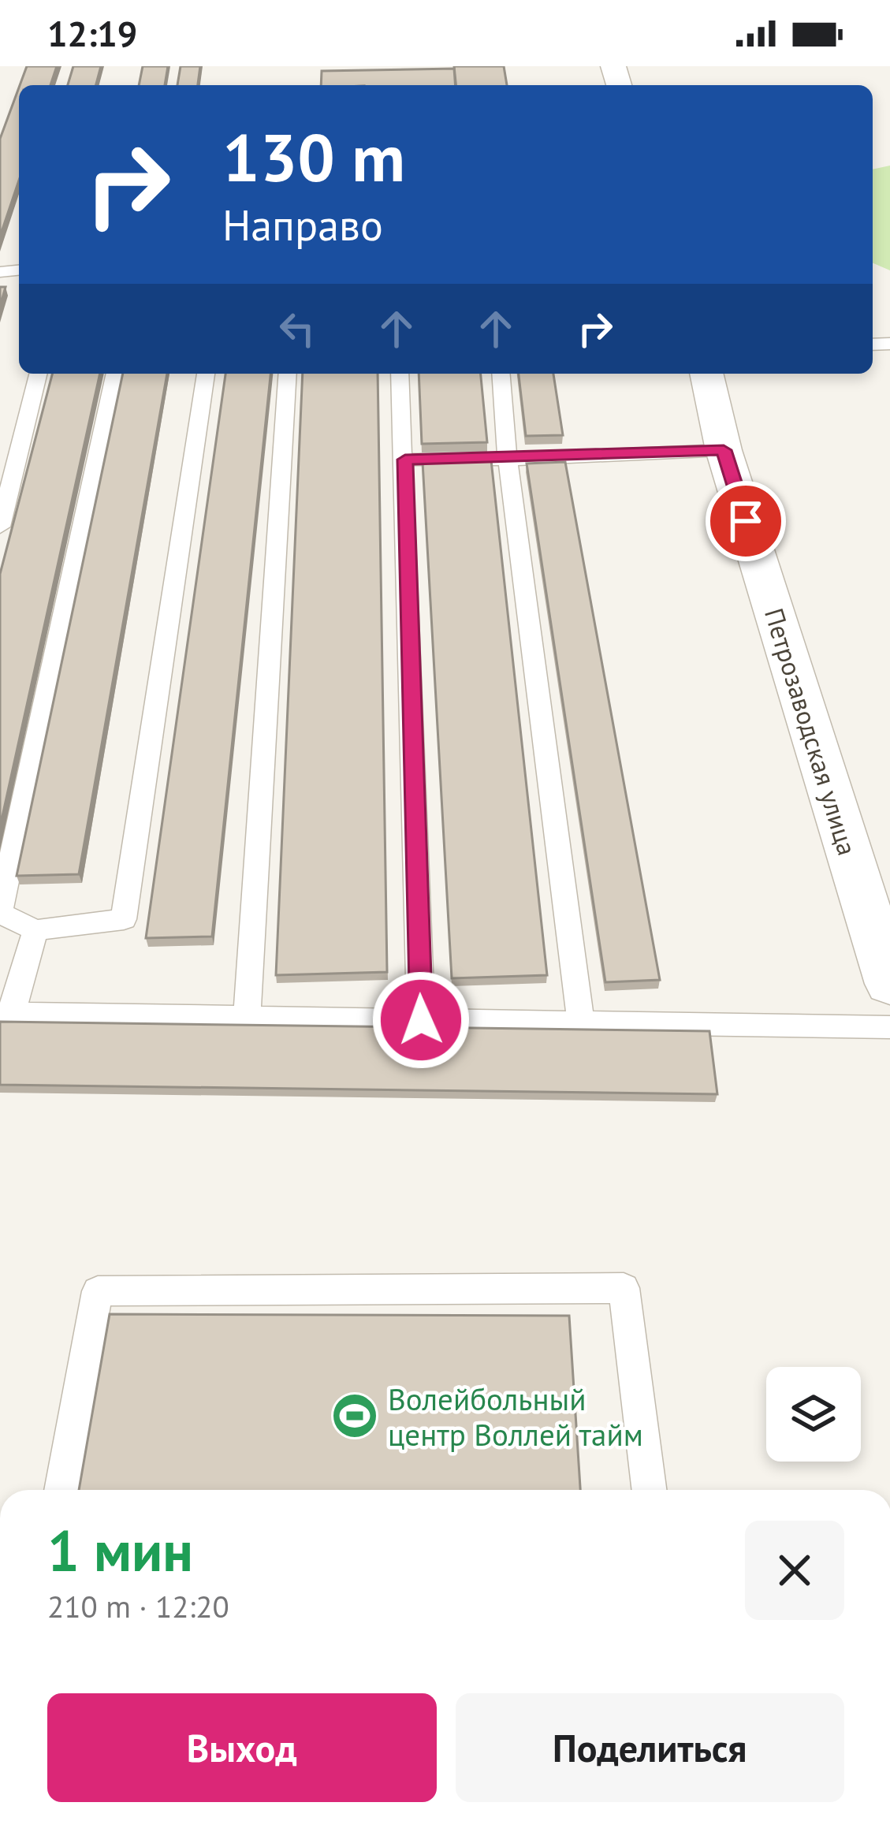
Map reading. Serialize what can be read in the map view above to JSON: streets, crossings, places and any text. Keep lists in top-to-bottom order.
{
  "streets": {
    "street": ["Петрозаводская улица"]
  },
  "places": {
    "sports": ["Волейбольный центр Воллей тайм"]
  },
  "page": {
    "status": "12:19",
    "turn": ["130 m", "Направо"],
    "heading": ["1 мин", "210 m · 12:20"],
    "buttons": ["Выход", "Поделиться"]
  }
}
